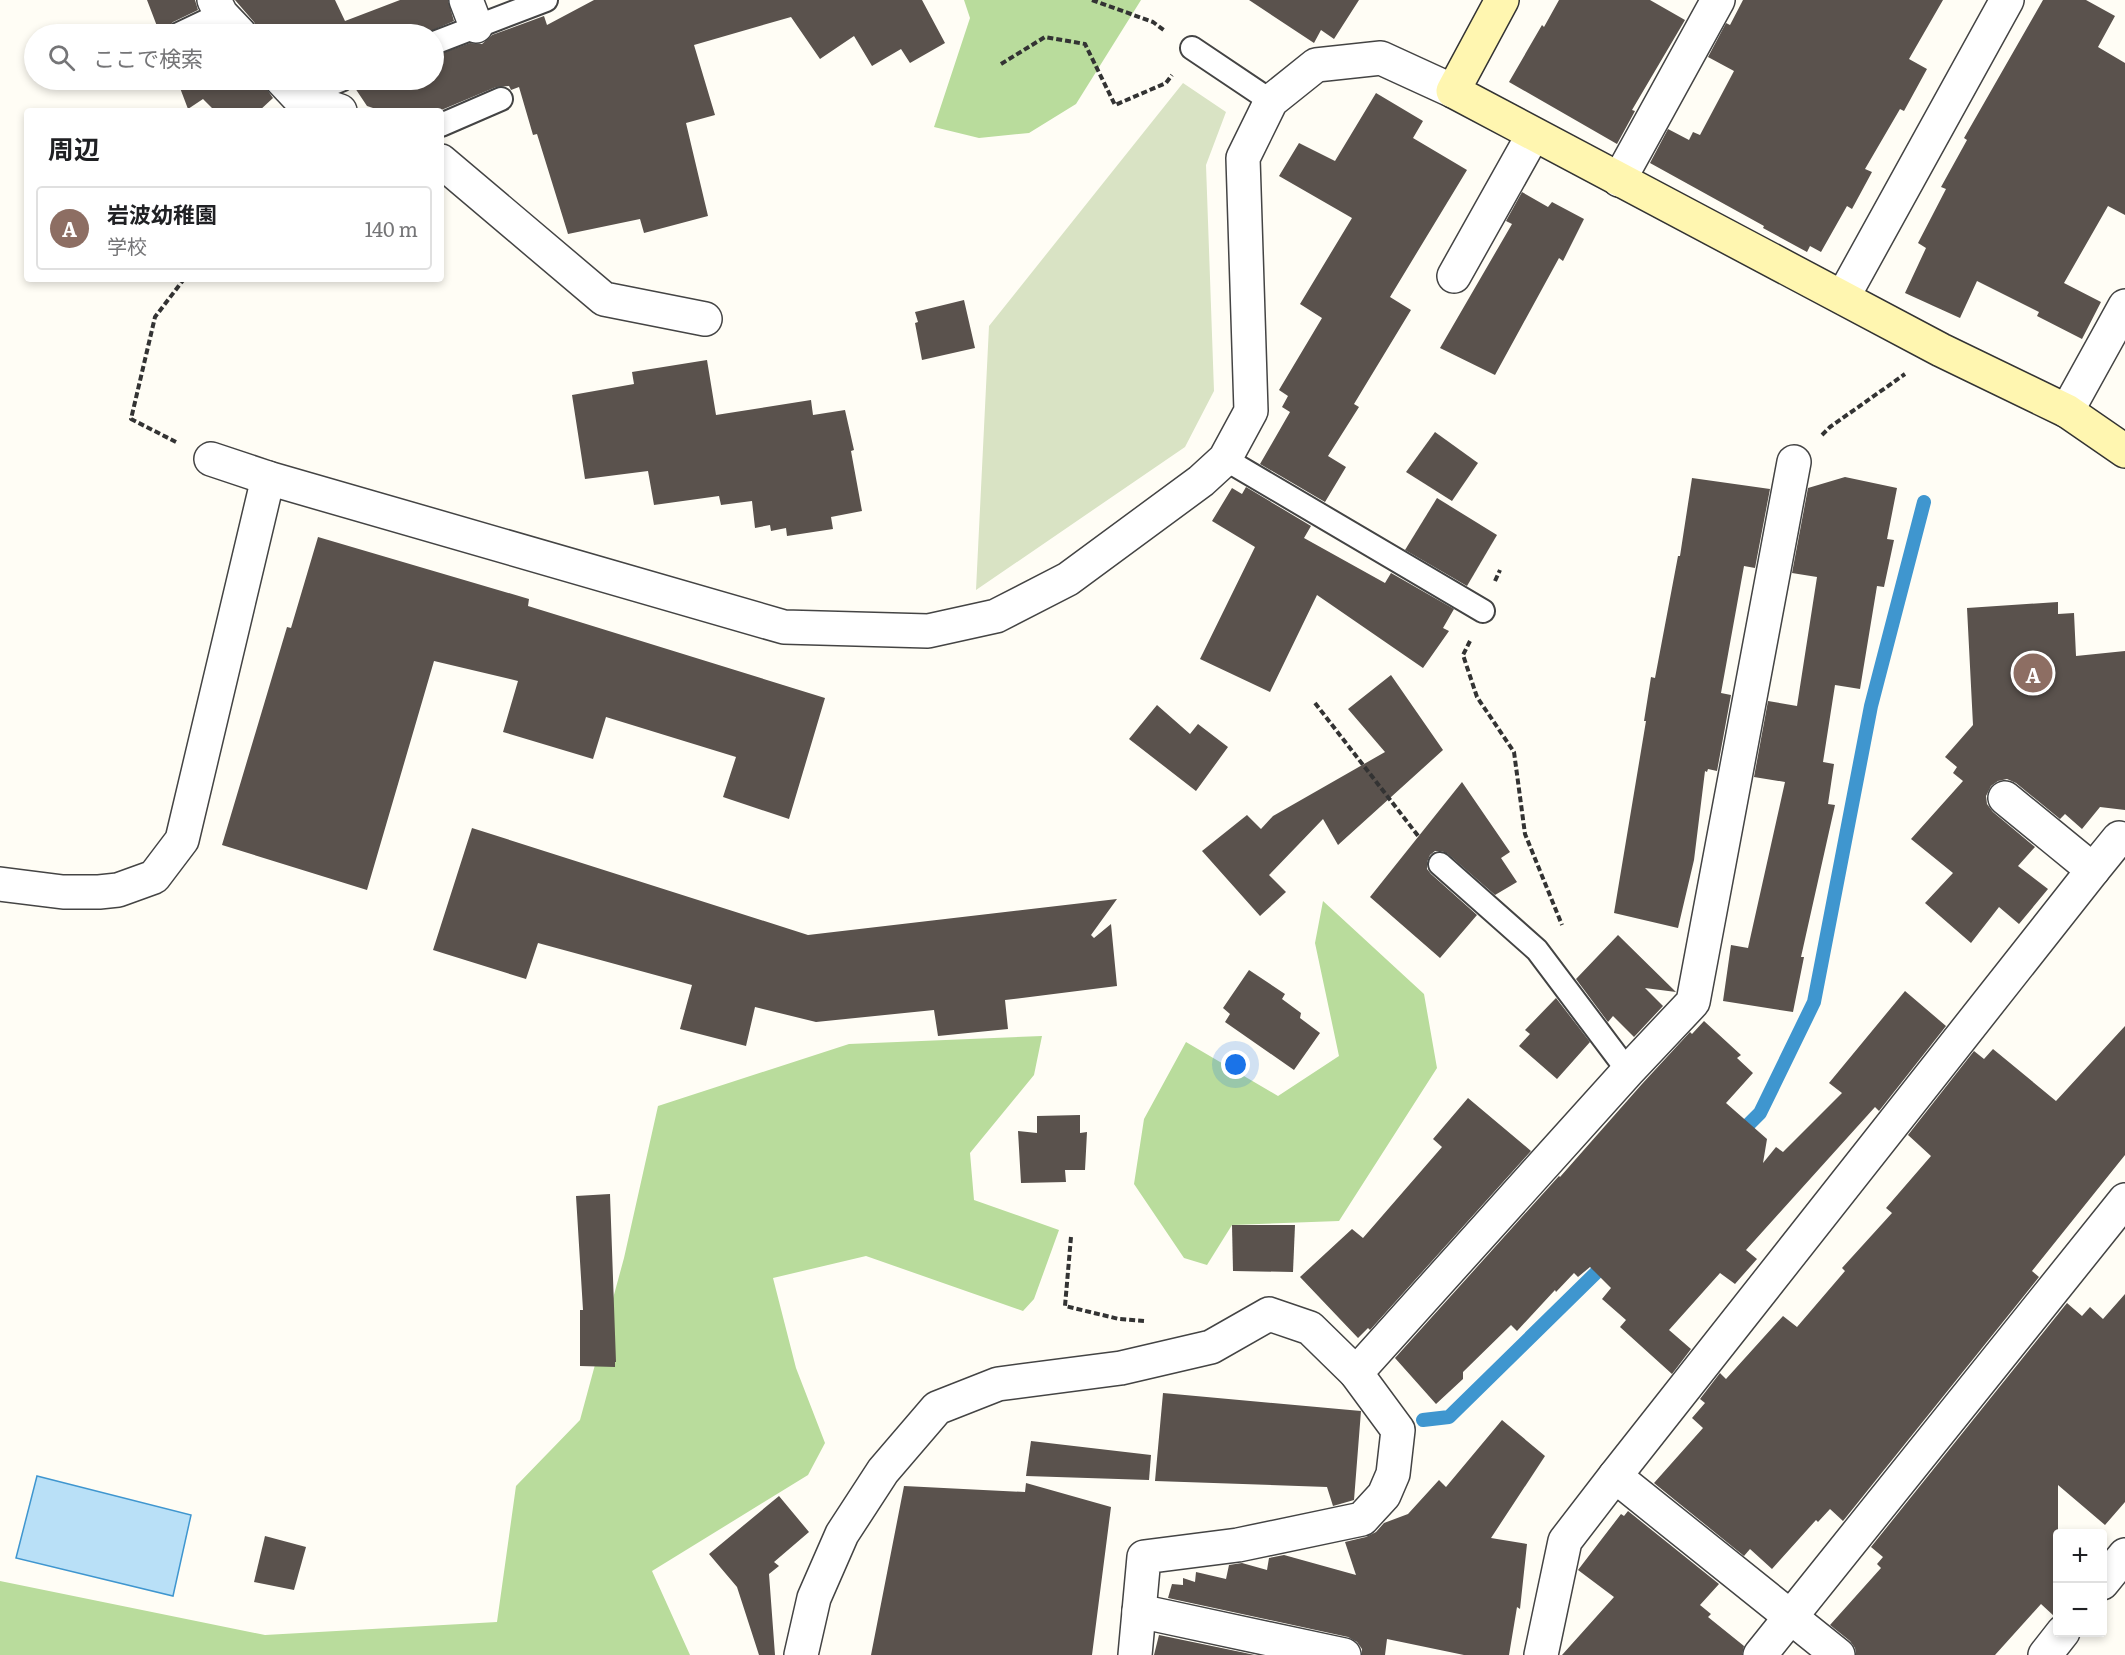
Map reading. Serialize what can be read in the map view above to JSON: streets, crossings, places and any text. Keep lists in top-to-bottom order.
{
  "page": {
    "search": "ここで検索",
    "heading": "周辺",
    "list": [
      {
        "mark": "A",
        "name": "岩波幼稚園",
        "note": "学校",
        "value": "140 m"
      }
    ],
    "pins": "A",
    "map_buttons": ["+", "−"]
  }
}
